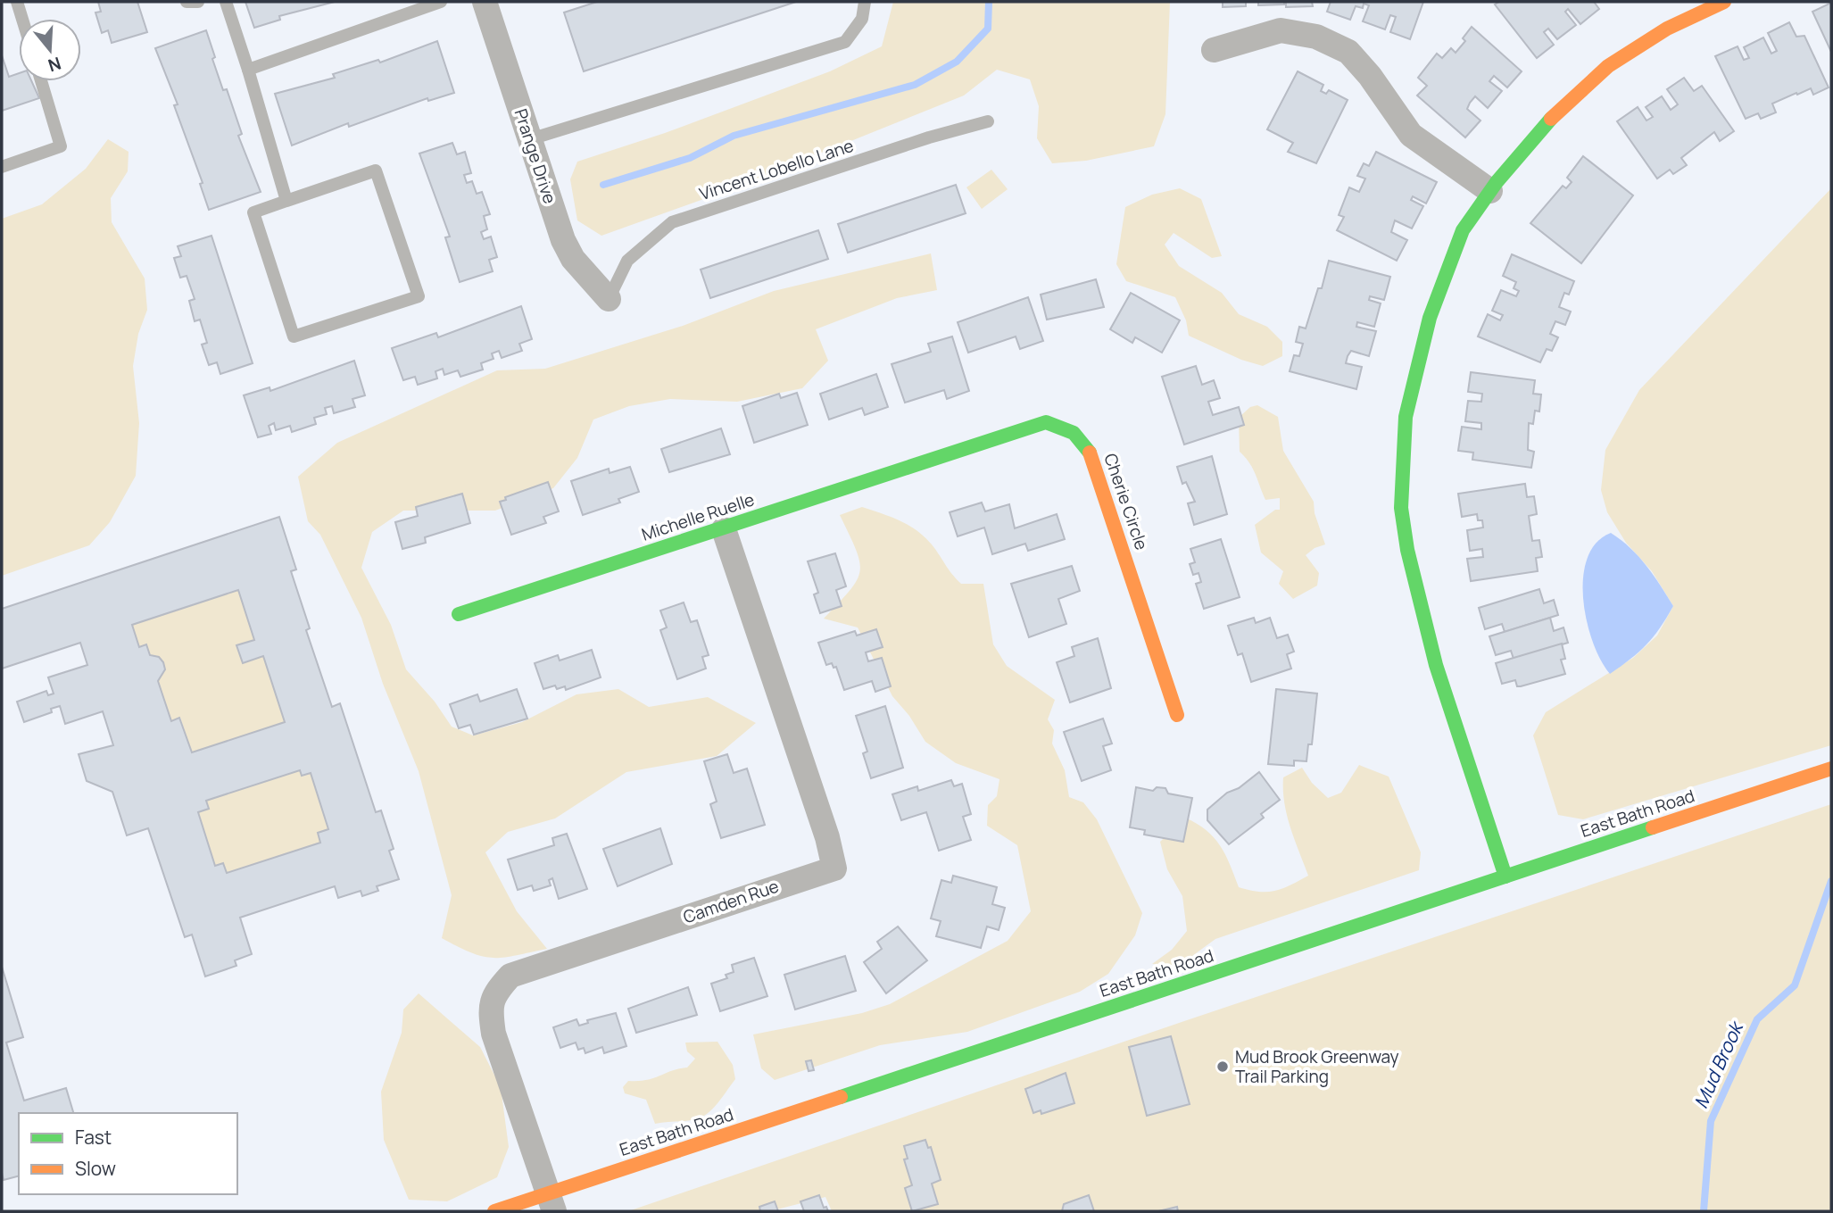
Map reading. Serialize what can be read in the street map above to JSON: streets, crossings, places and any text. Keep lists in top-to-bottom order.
{
  "streets": {
    "street": [
      "Prange Drive",
      "Cherie Circle",
      "Michelle Ruelle",
      "East Bath Road",
      "Camden Rue"
    ],
    "lane": ["Vincent Lobello Lane"]
  },
  "crossings": [
    ["Prange Drive", "Vincent Lobello Lane"],
    ["Cherie Circle", "Michelle Ruelle"],
    ["Michelle Ruelle", "Camden Rue"],
    ["East Bath Road", "Camden Rue"]
  ],
  "water": ["Mud Brook"],
  "places": ["Mud Brook Greenway Trail Parking"],
  "legend": ["Fast", "Slow"],
  "north": "bottom"
}
